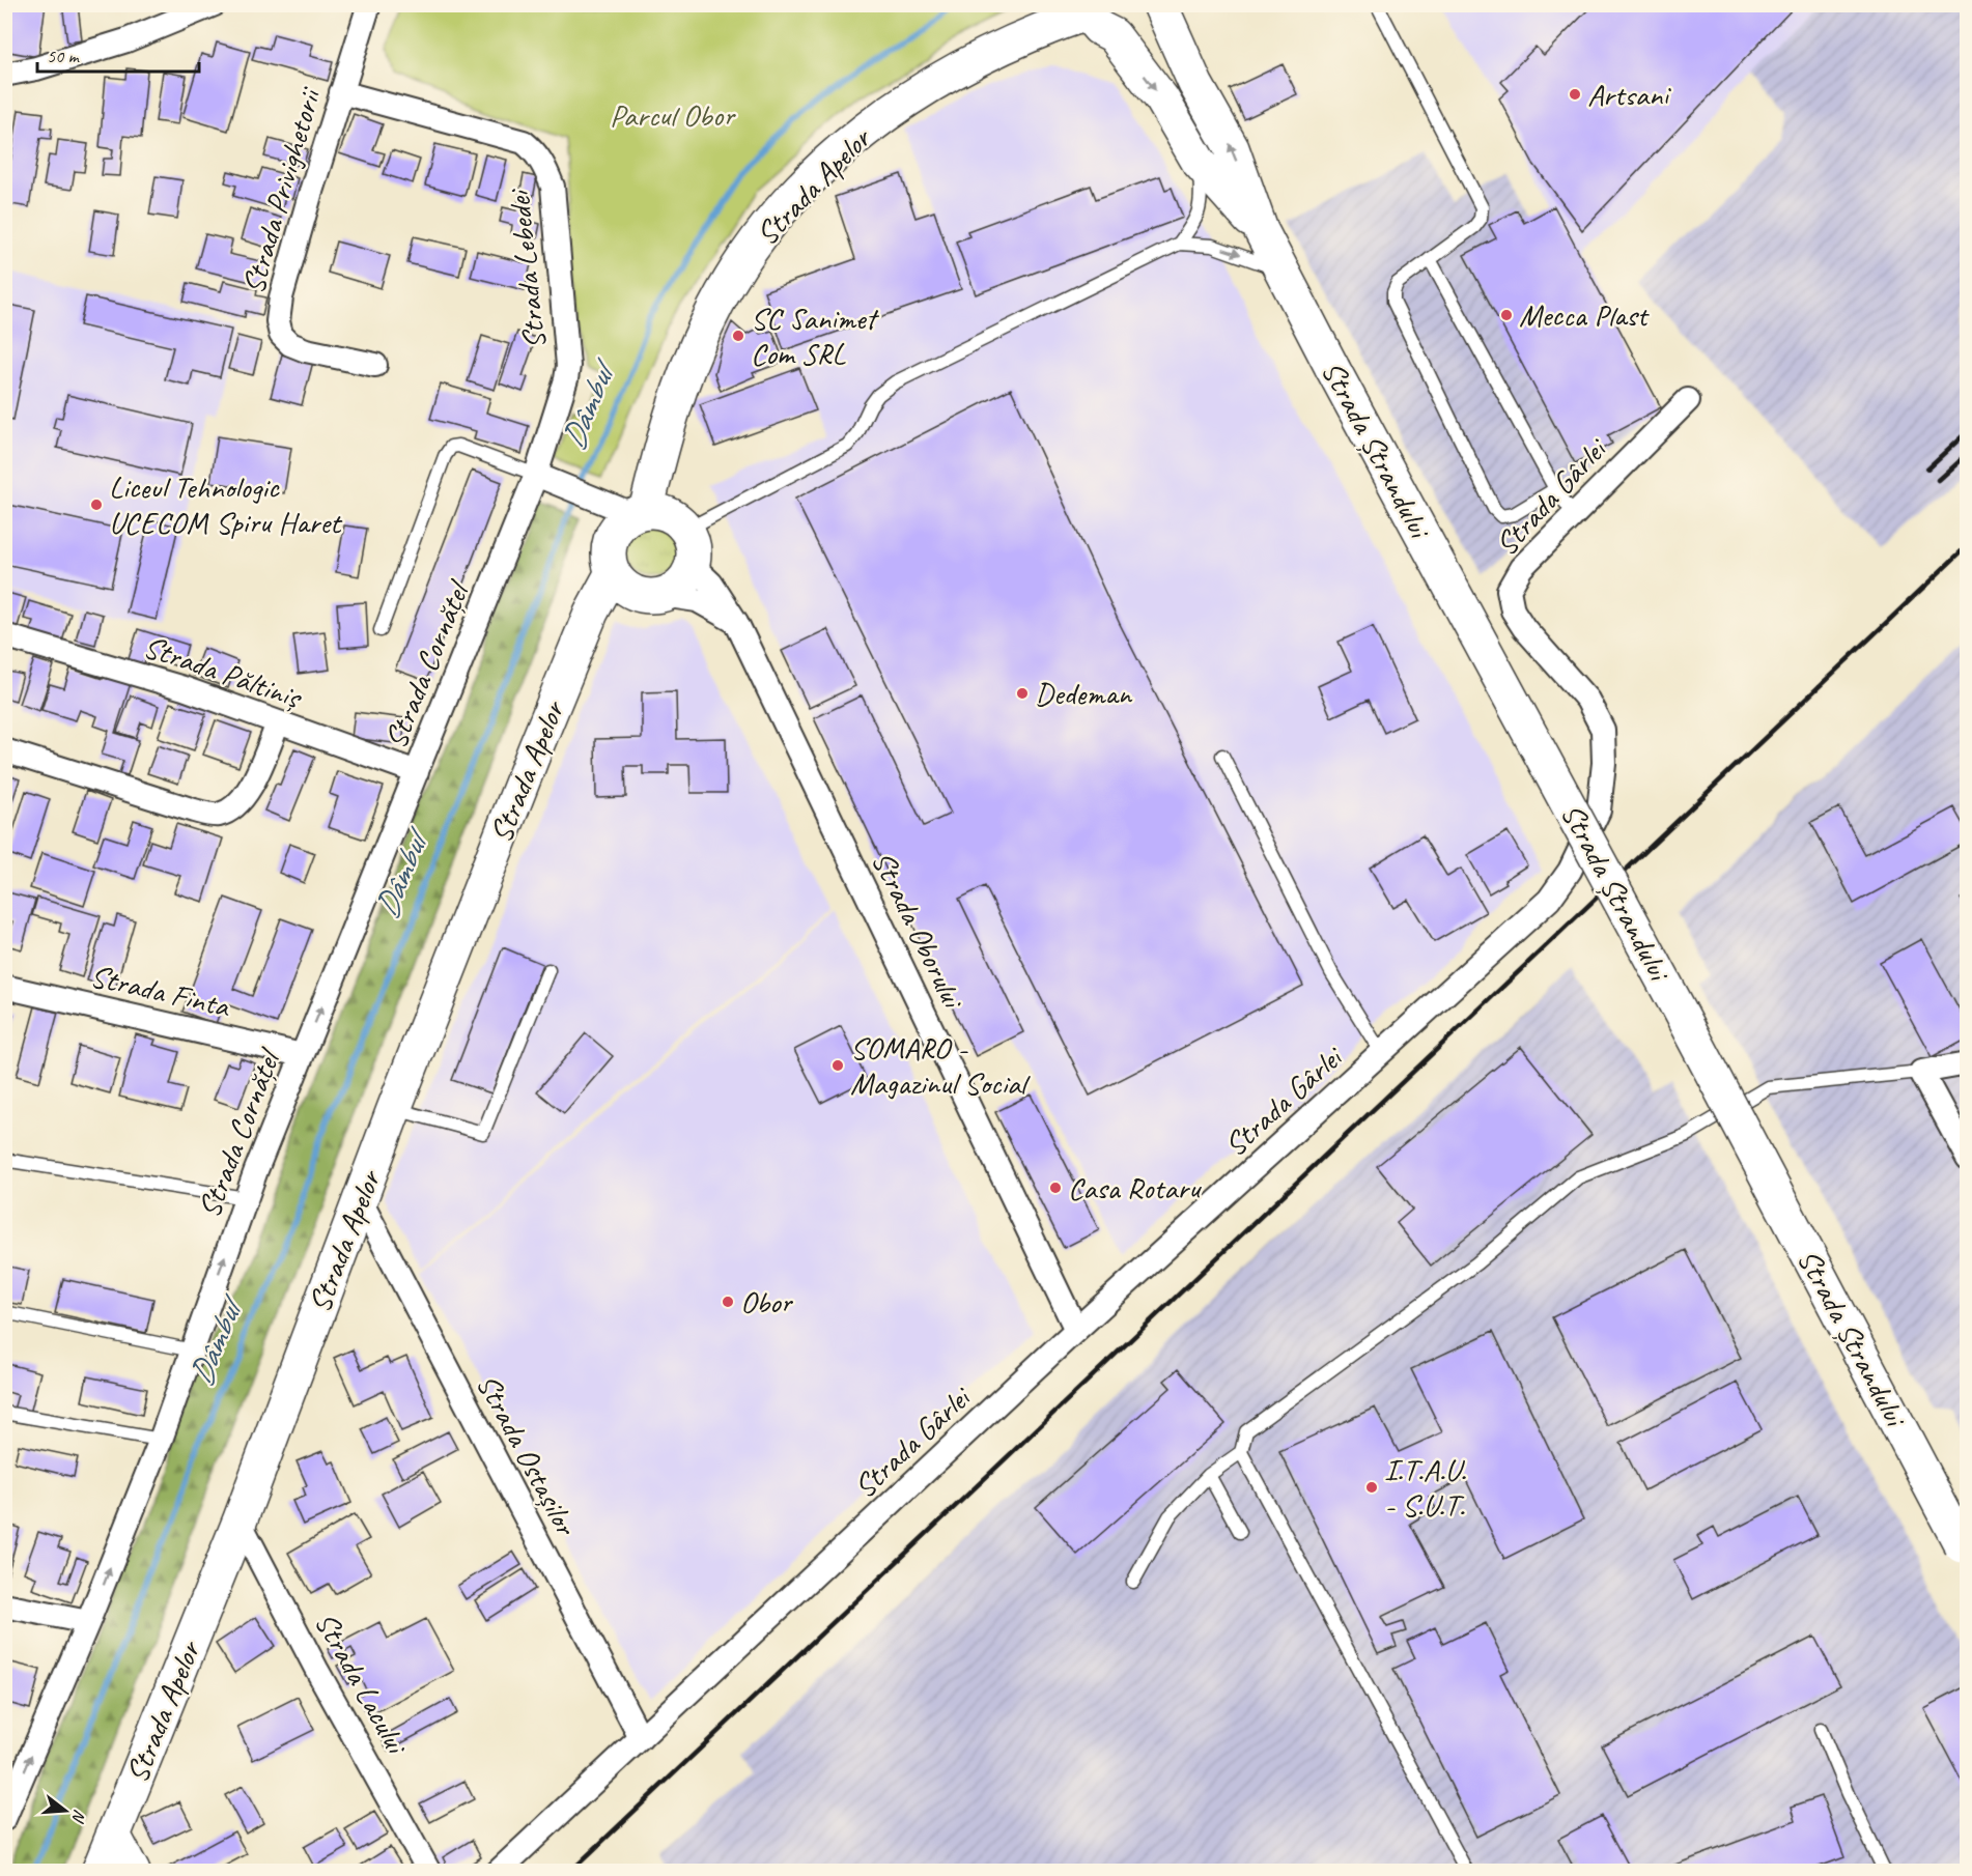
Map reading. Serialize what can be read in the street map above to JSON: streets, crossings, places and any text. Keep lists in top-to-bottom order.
{
  "streets": {
    "street": [
      "Strada Apelor",
      "Strada Privighetorii",
      "Strada Lebedei",
      "Strada Ștrandului",
      "Strada Gârlei",
      "Strada Cornățel",
      "Strada Păltiniș",
      "Strada Oborului",
      "Strada Finta",
      "Strada Ostașilor",
      "Strada Lacului"
    ]
  },
  "crossings": [
    ["Strada Apelor", "Strada Oborului"],
    ["Strada Apelor", "Strada Ostașilor"],
    ["Strada Apelor", "Strada Lacului"],
    ["Strada Privighetorii", "Strada Lebedei"],
    ["Strada Lebedei", "Strada Cornățel"],
    ["Strada Gârlei", "Strada Oborului"],
    ["Strada Gârlei", "Strada Ostașilor"],
    ["Strada Cornățel", "Strada Păltiniș"],
    ["Strada Cornățel", "Strada Finta"]
  ],
  "one_way": ["Strada Cornățel"],
  "water": ["Dâmbul"],
  "parks": ["Parcul Obor"],
  "places": [
    "Artsani",
    "Mecca Plast",
    "SC Sanimet Com SRL",
    "Liceul Tehnologic UCECOM Spiru Haret",
    "Dedeman",
    "SOMARO - Magazinul Social",
    "Casa Rotaru",
    "Obor",
    "I.T.A.U. - S.U.T."
  ],
  "scale_bar": "50 m",
  "north": "right"
}
